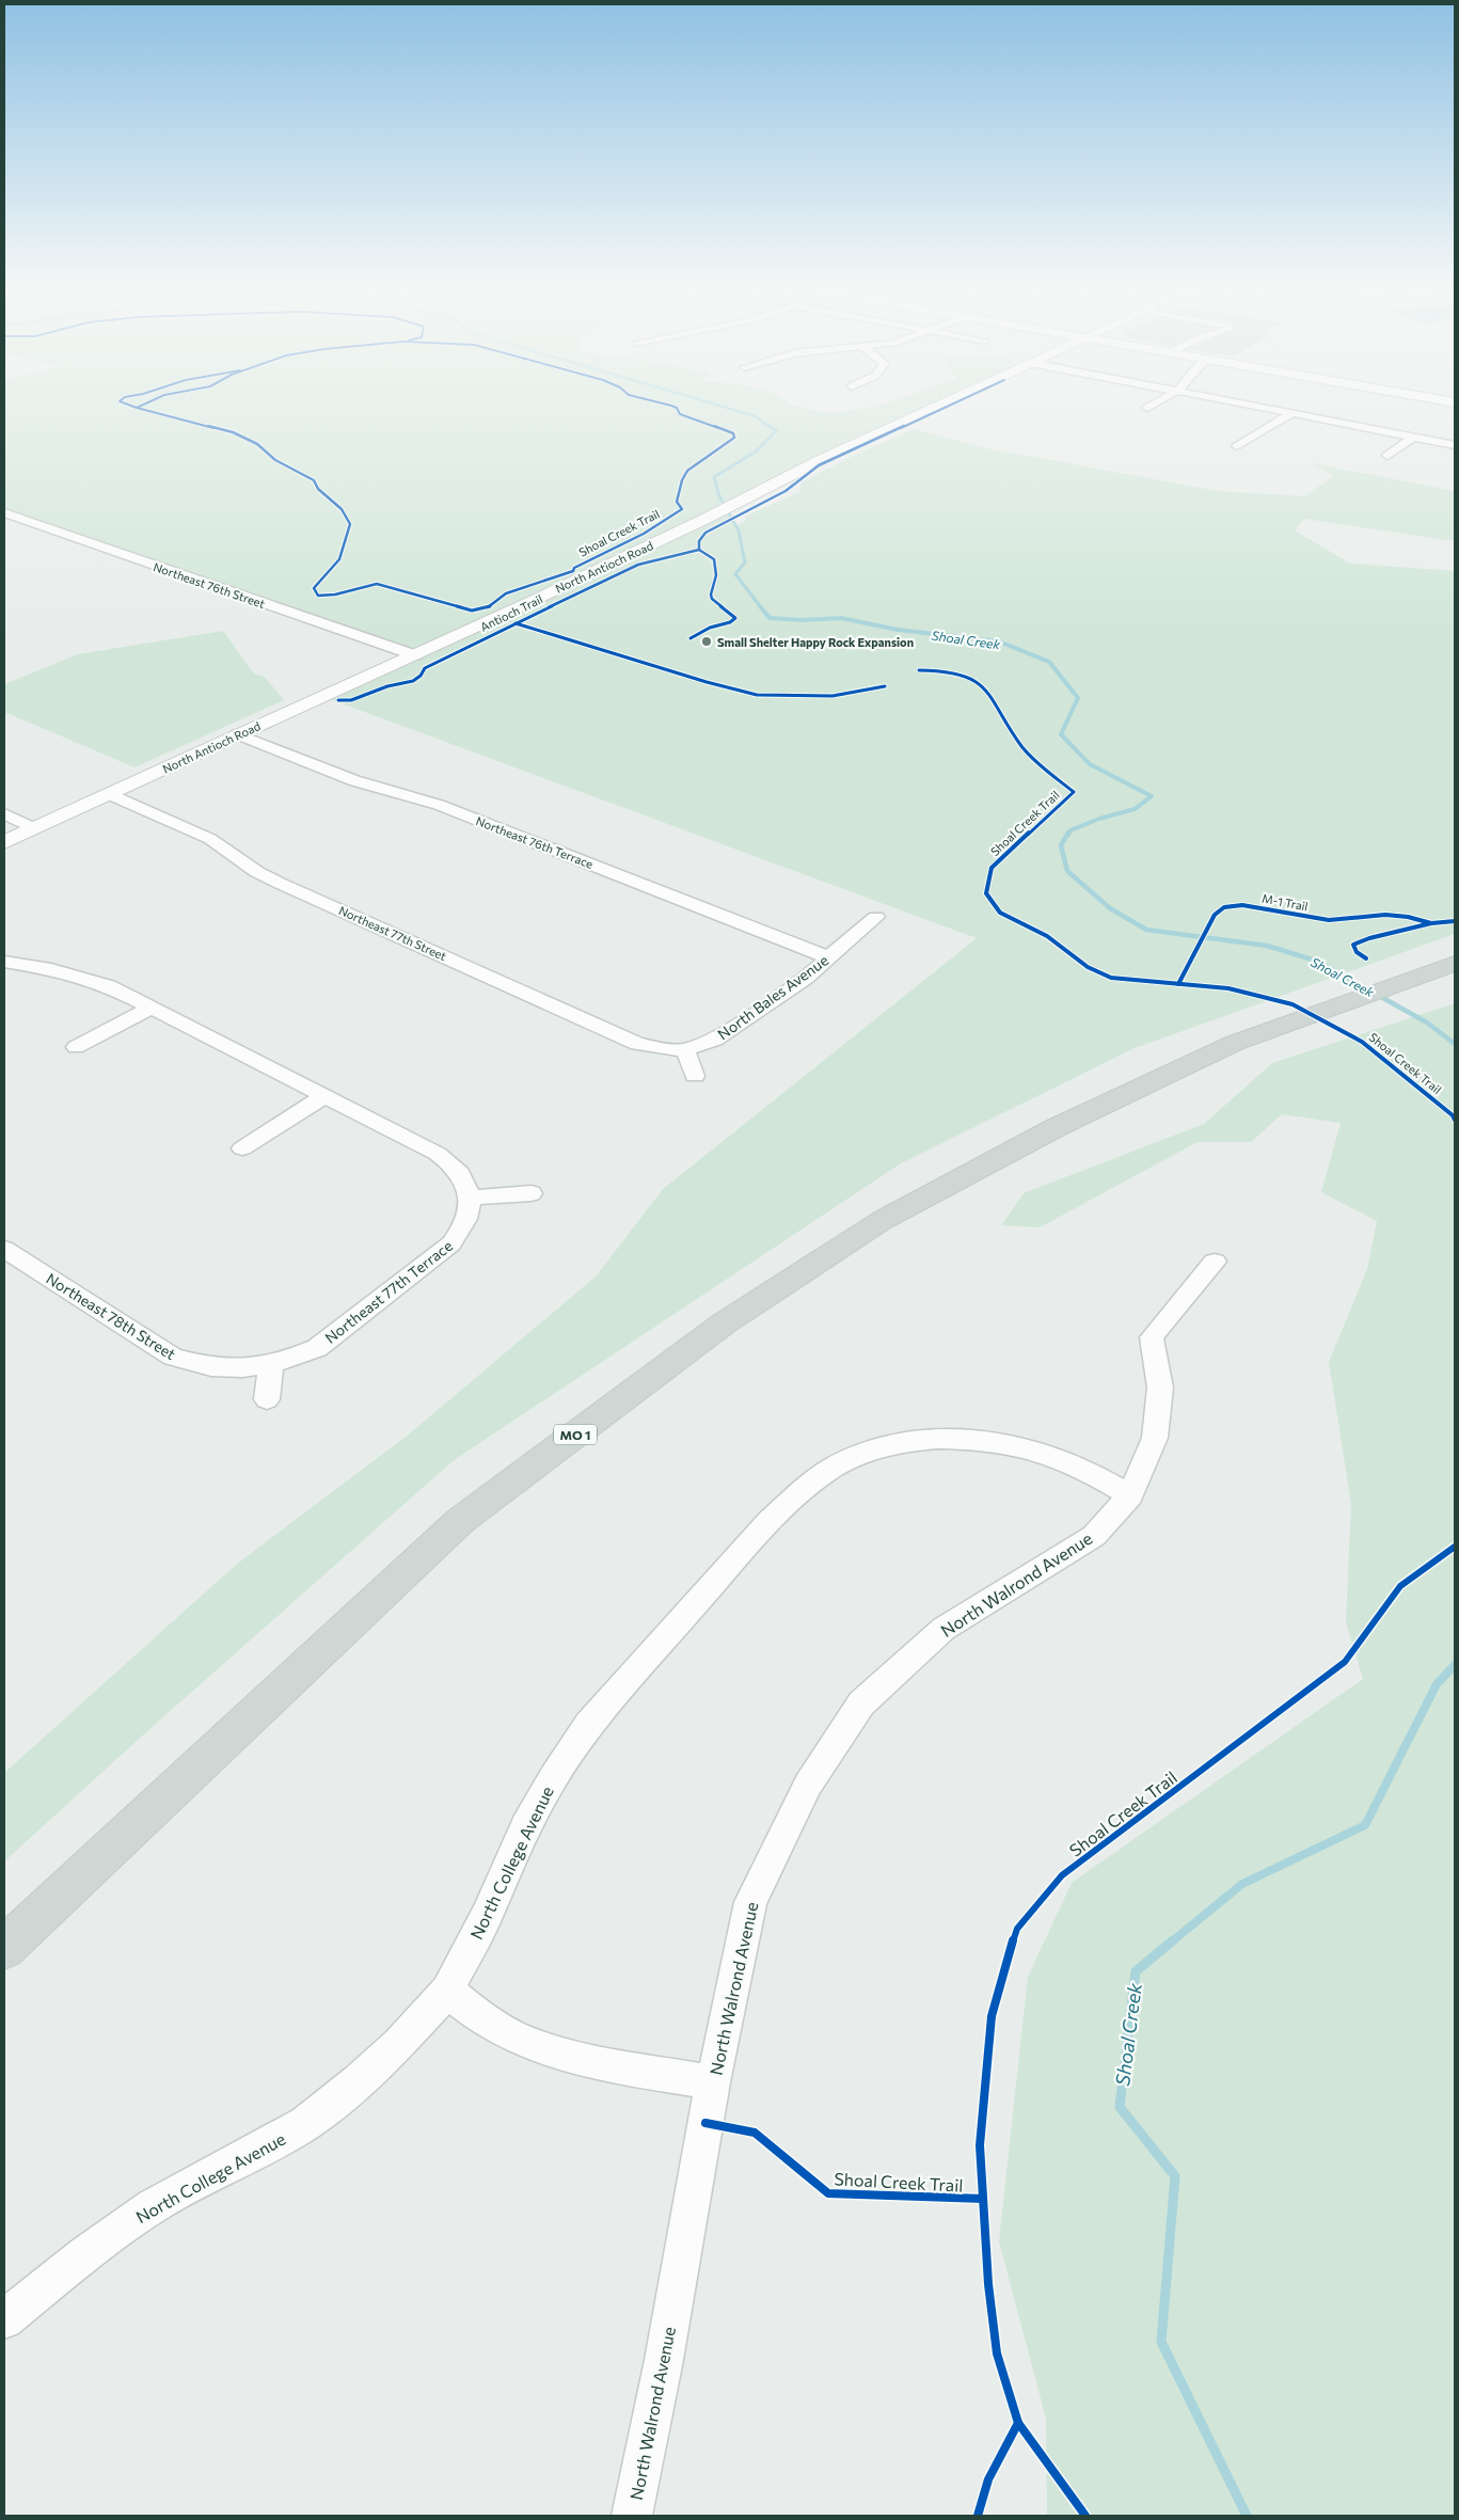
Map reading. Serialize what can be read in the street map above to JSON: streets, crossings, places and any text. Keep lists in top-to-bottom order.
{
  "streets": {
    "main road": ["MO 1"],
    "street": [
      "North Antioch Road",
      "Northeast 76th Street",
      "Northeast 76th Terrace",
      "Northeast 77th Street",
      "North Bales Avenue",
      "Northeast 77th Terrace",
      "Northeast 78th Street",
      "North Walrond Avenue",
      "North College Avenue"
    ],
    "cycle path": ["Shoal Creek Trail", "Antioch Trail", "M-1 Trail"]
  },
  "crossings": [
    ["North Antioch Road", "Northeast 76th Street"],
    ["North Antioch Road", "Northeast 76th Terrace"],
    ["North Antioch Road", "Northeast 77th Street"],
    ["Northeast 76th Terrace", "North Bales Avenue"],
    ["Northeast 77th Street", "North Bales Avenue"],
    ["Northeast 77th Terrace", "Northeast 78th Street"],
    ["North Walrond Avenue", "North College Avenue"]
  ],
  "water": ["Shoal Creek"],
  "places": ["Small Shelter Happy Rock Expansion"]
}
